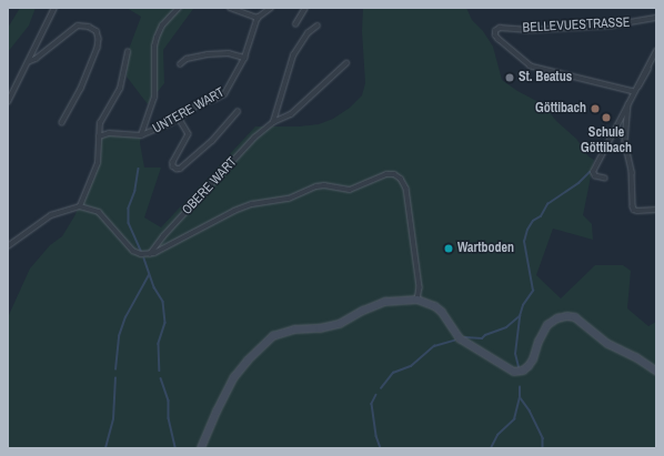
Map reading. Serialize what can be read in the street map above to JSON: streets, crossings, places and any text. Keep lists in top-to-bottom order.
{
  "streets": {
    "street": ["BELLEVUESTRASSE", "UNTERE WART", "OBERE WART"]
  },
  "places": [
    "St. Beatus",
    "Göttibach",
    "Schule Göttibach",
    "Wartboden"
  ]
}
